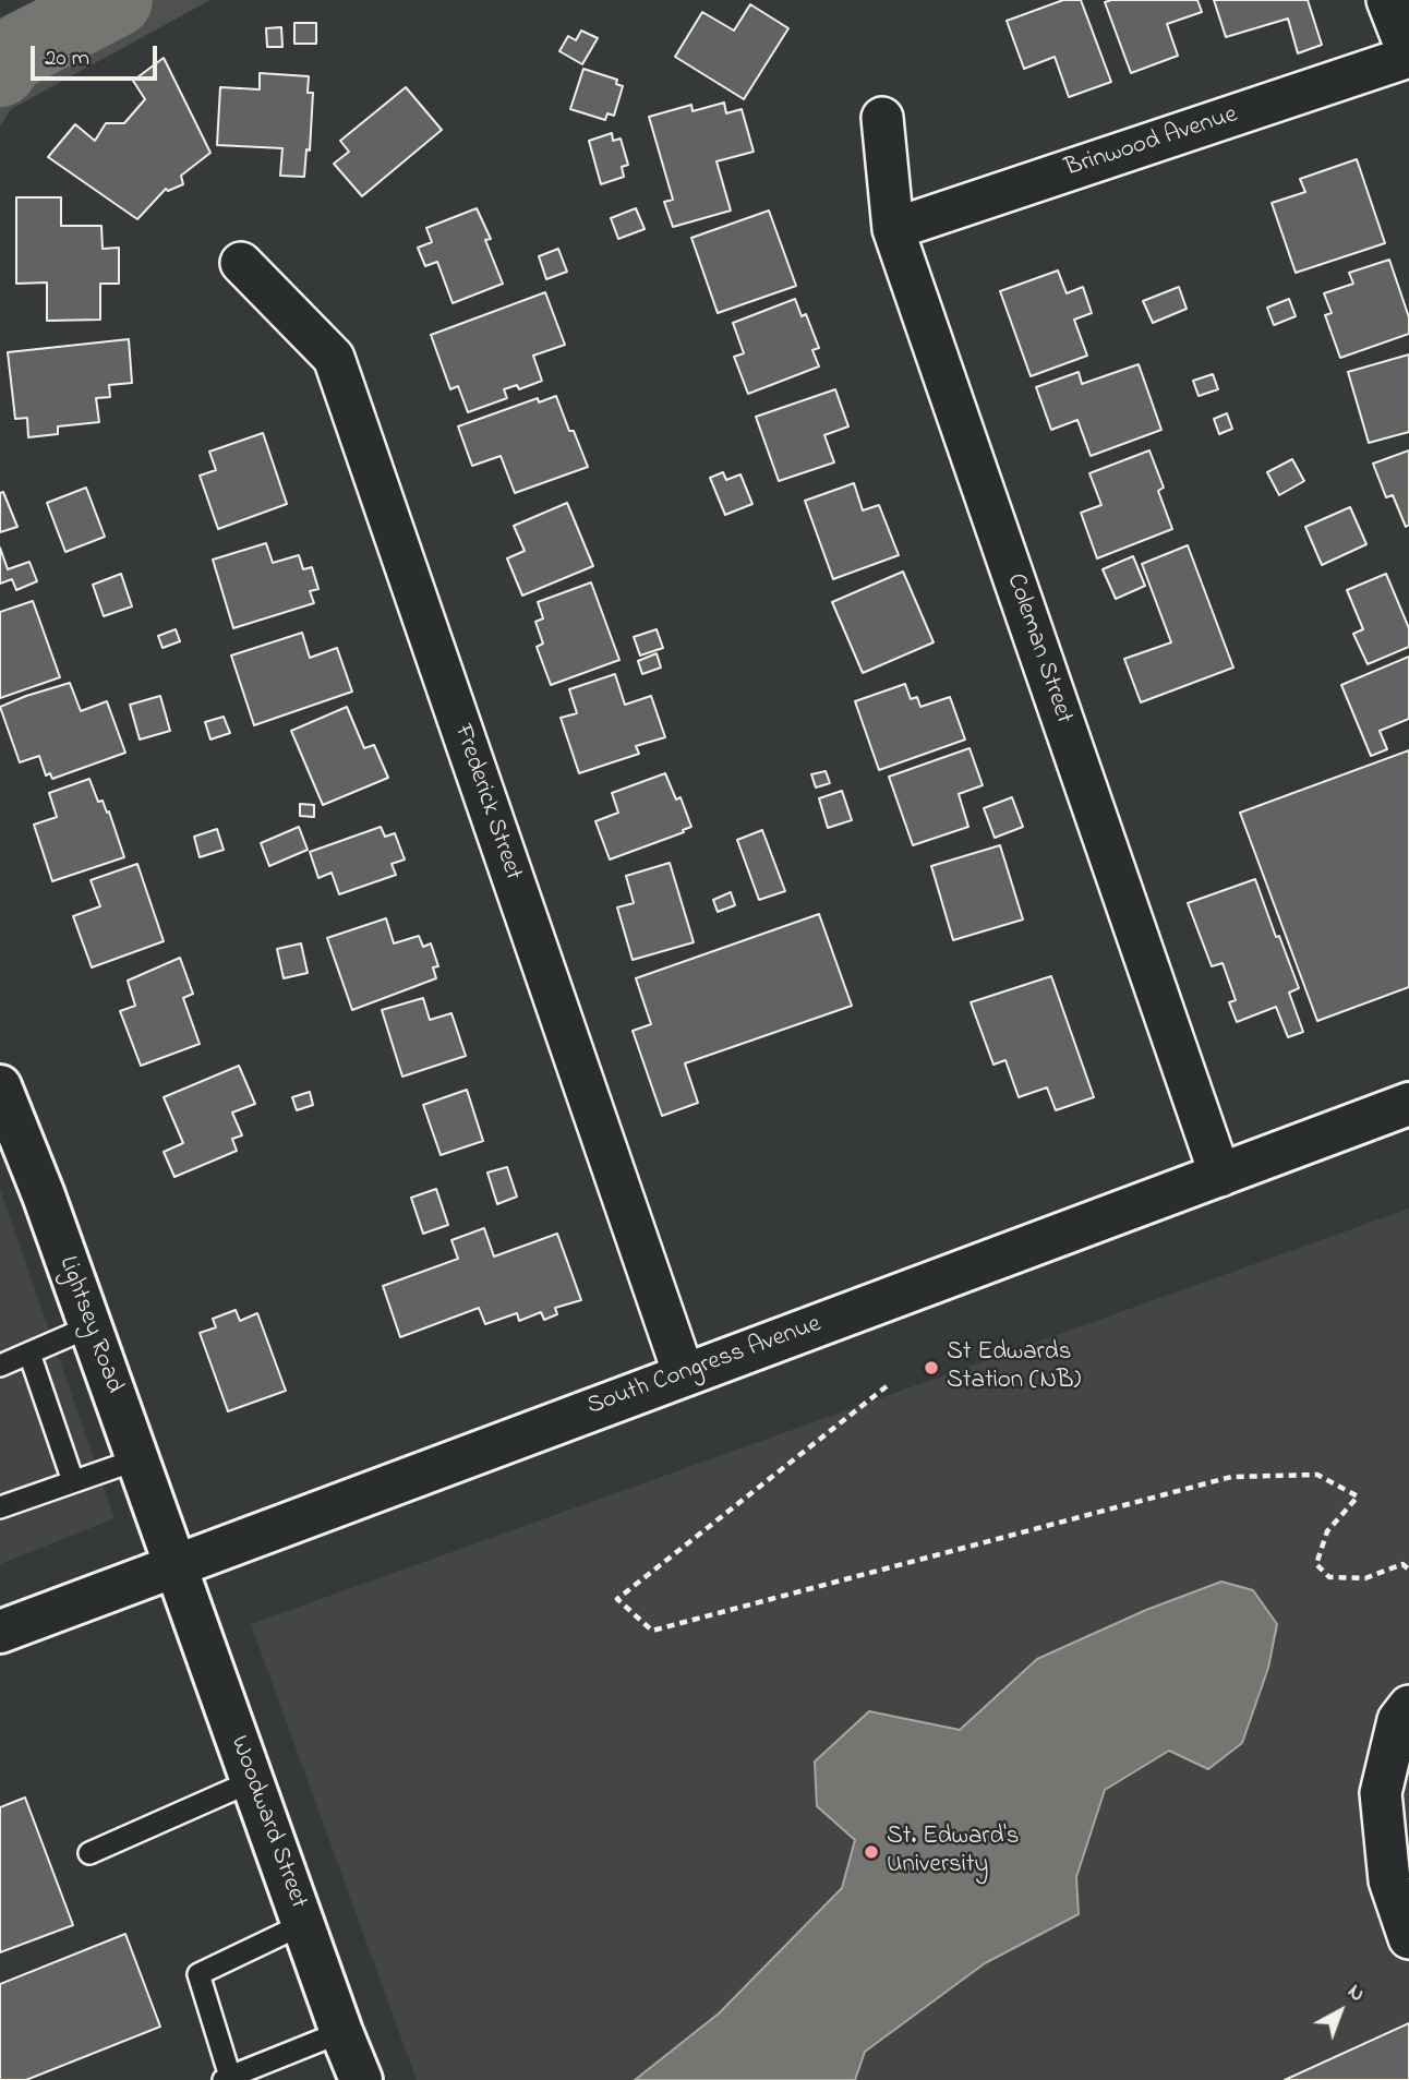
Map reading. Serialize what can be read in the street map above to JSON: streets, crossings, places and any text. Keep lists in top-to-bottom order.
{
  "streets": {
    "main road": ["Lightsey Road", "South Congress Avenue", "Woodward Street"],
    "street": ["Brinwood Avenue", "Coleman Street", "Frederick Street"]
  },
  "crossings": [
    ["Brinwood Avenue", "Coleman Street"],
    ["Coleman Street", "South Congress Avenue"],
    ["Frederick Street", "South Congress Avenue"],
    ["Lightsey Road", "South Congress Avenue"],
    ["Lightsey Road", "Woodward Street"],
    ["South Congress Avenue", "Woodward Street"]
  ],
  "places": ["St Edwards Station (NB)", "St. Edward's University"],
  "scale_bar": "20 m",
  "north": "top right"
}
